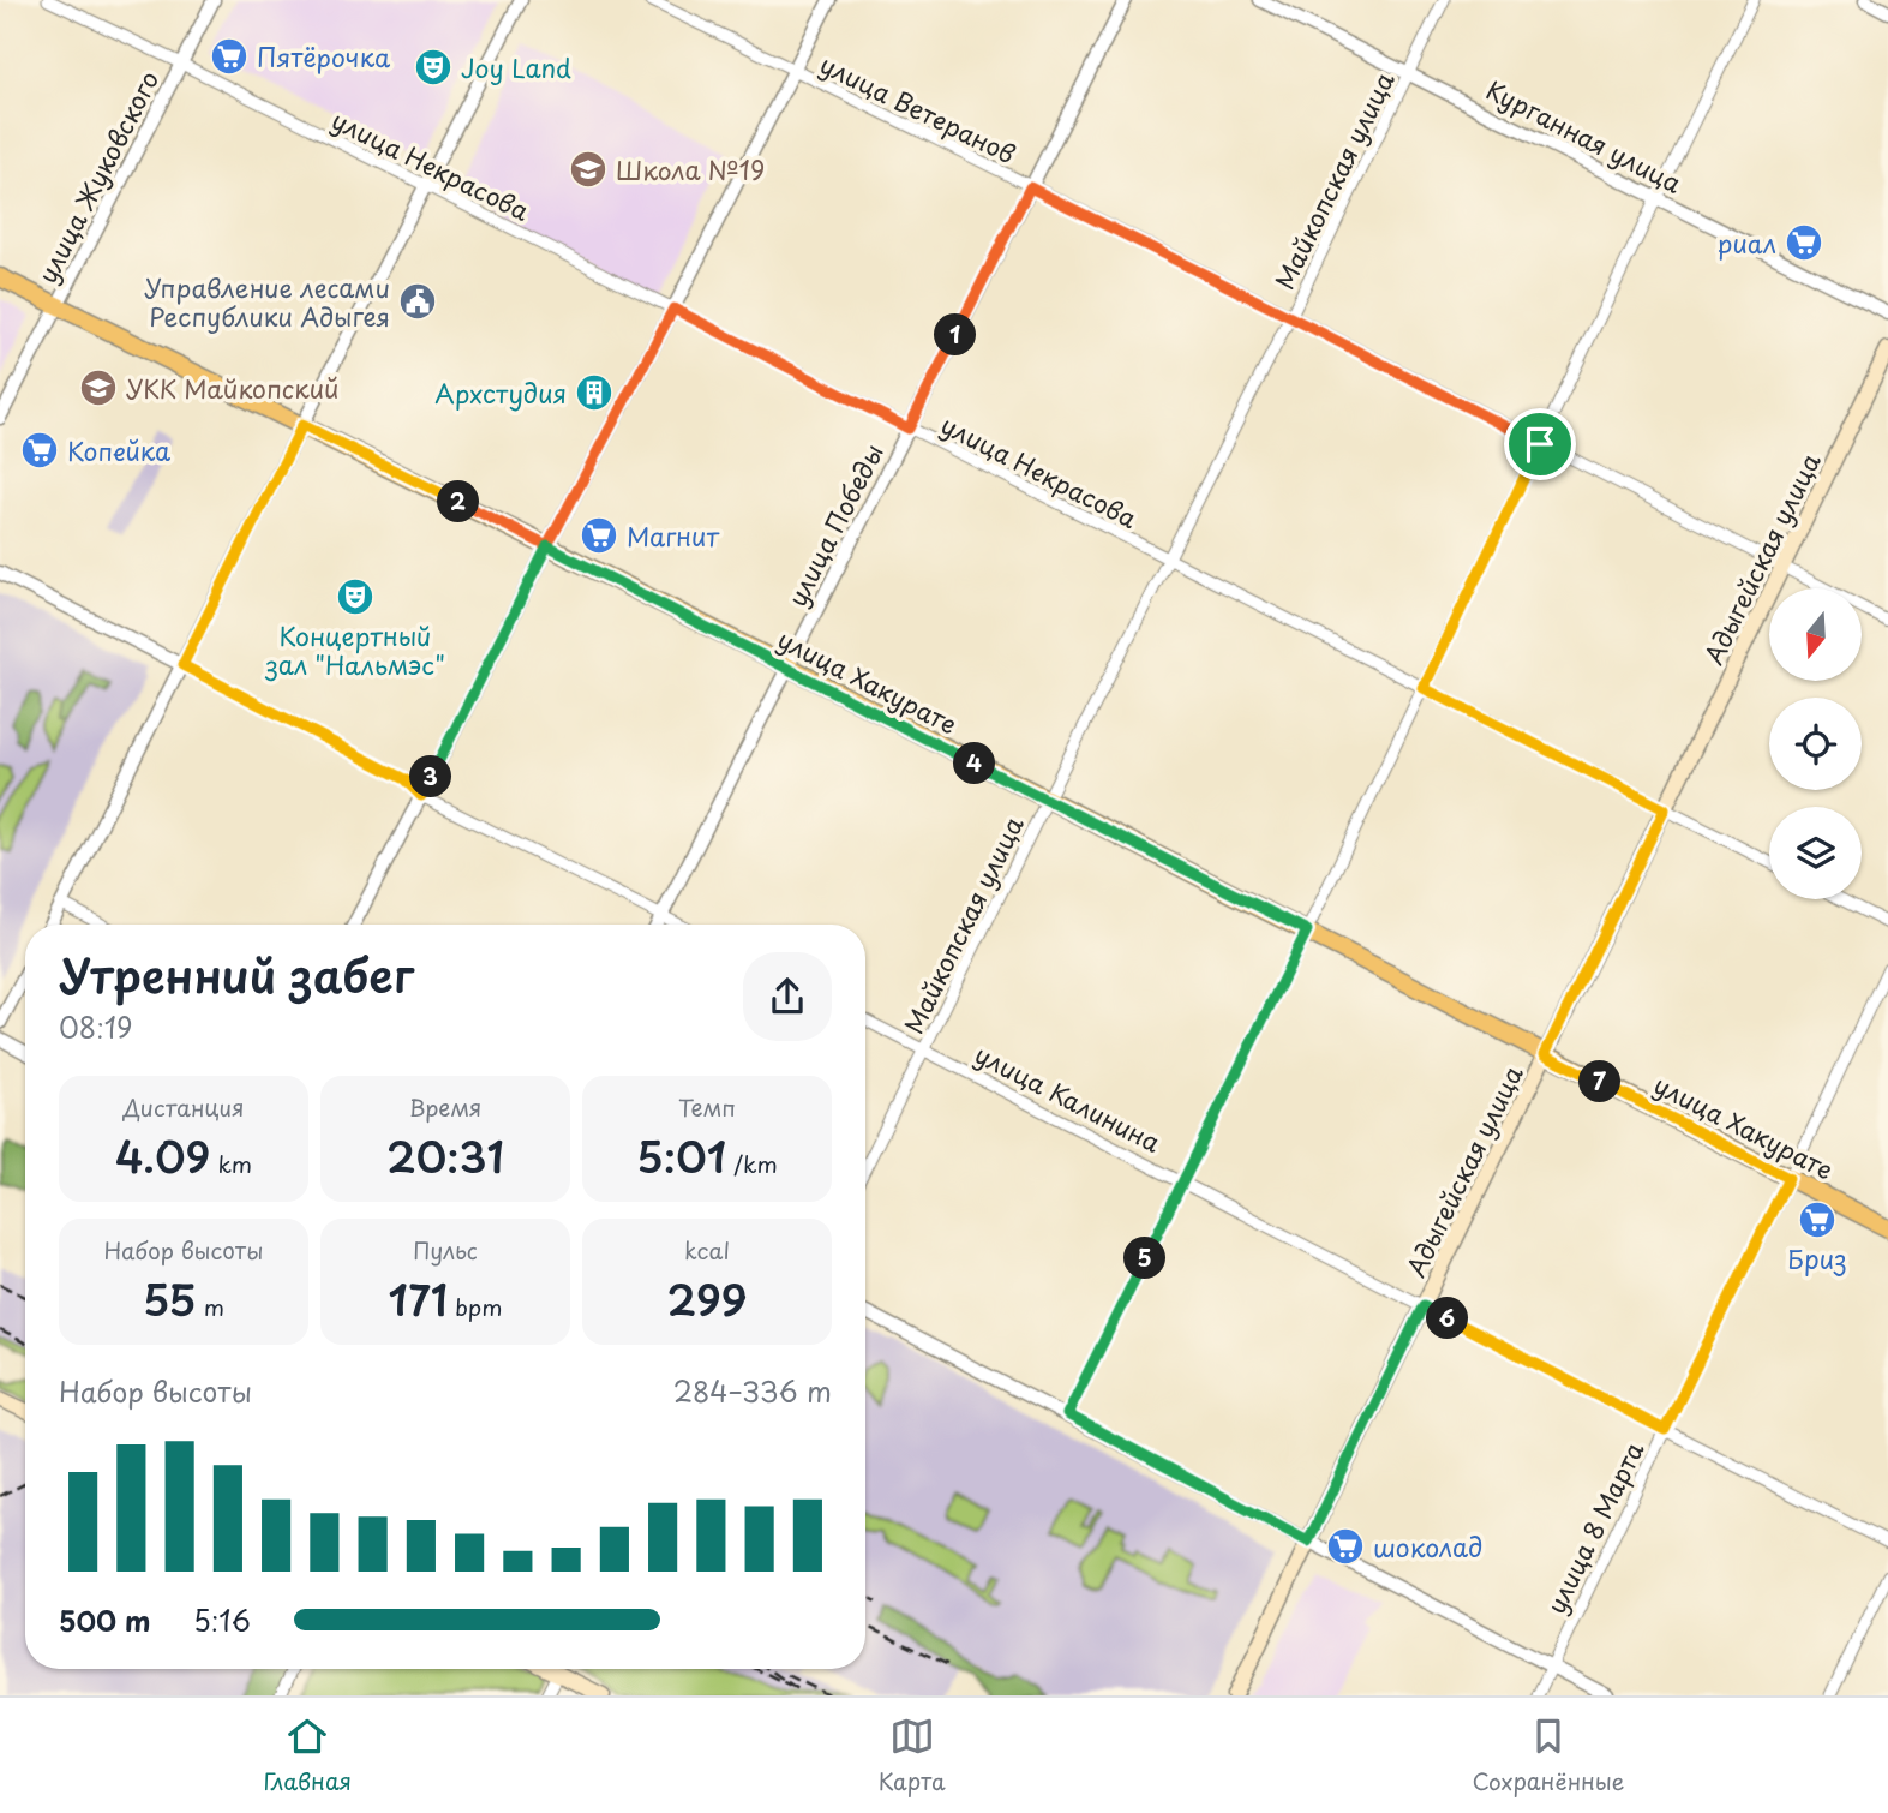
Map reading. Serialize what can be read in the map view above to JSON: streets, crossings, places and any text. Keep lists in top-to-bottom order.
{
  "streets": {
    "main road": ["Адыгейская улица", "улица Хакурате"],
    "street": [
      "улица Ветеранов",
      "Курганная улица",
      "улица Некрасова",
      "улица Жуковского",
      "Майкопская улица",
      "улица Победы",
      "улица Калинина",
      "улица 8 Марта"
    ]
  },
  "crossings": [
    ["улица Ветеранов", "Майкопская улица"],
    ["улица Ветеранов", "улица Победы"],
    ["улица Ветеранов", "Адыгейская улица"],
    ["Курганная улица", "Майкопская улица"],
    ["улица Некрасова", "улица Жуковского"],
    ["улица Некрасова", "Майкопская улица"],
    ["улица Некрасова", "улица Победы"],
    ["улица Некрасова", "Адыгейская улица"],
    ["улица Жуковского", "улица Хакурате"],
    ["Майкопская улица", "улица Хакурате"],
    ["Майкопская улица", "улица Калинина"],
    ["улица Победы", "улица Хакурате"],
    ["Адыгейская улица", "улица Хакурате"],
    ["Адыгейская улица", "улица Калинина"],
    ["улица Хакурате", "улица 8 Марта"],
    ["улица Калинина", "улица 8 Марта"]
  ],
  "places": {
    "supermarket": [
      "Пятёрочка",
      "риал",
      "Копейка",
      "Магнит",
      "Бриз",
      "шоколад"
    ],
    "theatre": ["Joy Land", "Концертный зал \"Нальмэс\""],
    "school or university": ["Школа №19", "УКК Майкопский"],
    "public building": ["Управление лесами Республики Адыгея"],
    "building": ["Архстудия"]
  },
  "north": "bottom",
  "page": {
    "pins": [
      "1",
      "2",
      "4",
      "3",
      "7",
      "5",
      "6"
    ],
    "heading": ["Утренний забег", "08:19"],
    "stats": [
      ["Дистанция", "4.09 km"],
      ["Время", "20:31"],
      ["Темп", "5:01 /km"],
      ["Набор высоты", "55 m"],
      ["Пульс", "171 bpm"],
      ["kcal", "299"]
    ],
    "chart": ["Набор высоты", "284–336 m"],
    "list": [
      {
        "name": "500 m",
        "note": "5:16"
      }
    ],
    "tabs": ["Главная", "Карта", "Сохранённые"]
  }
}
